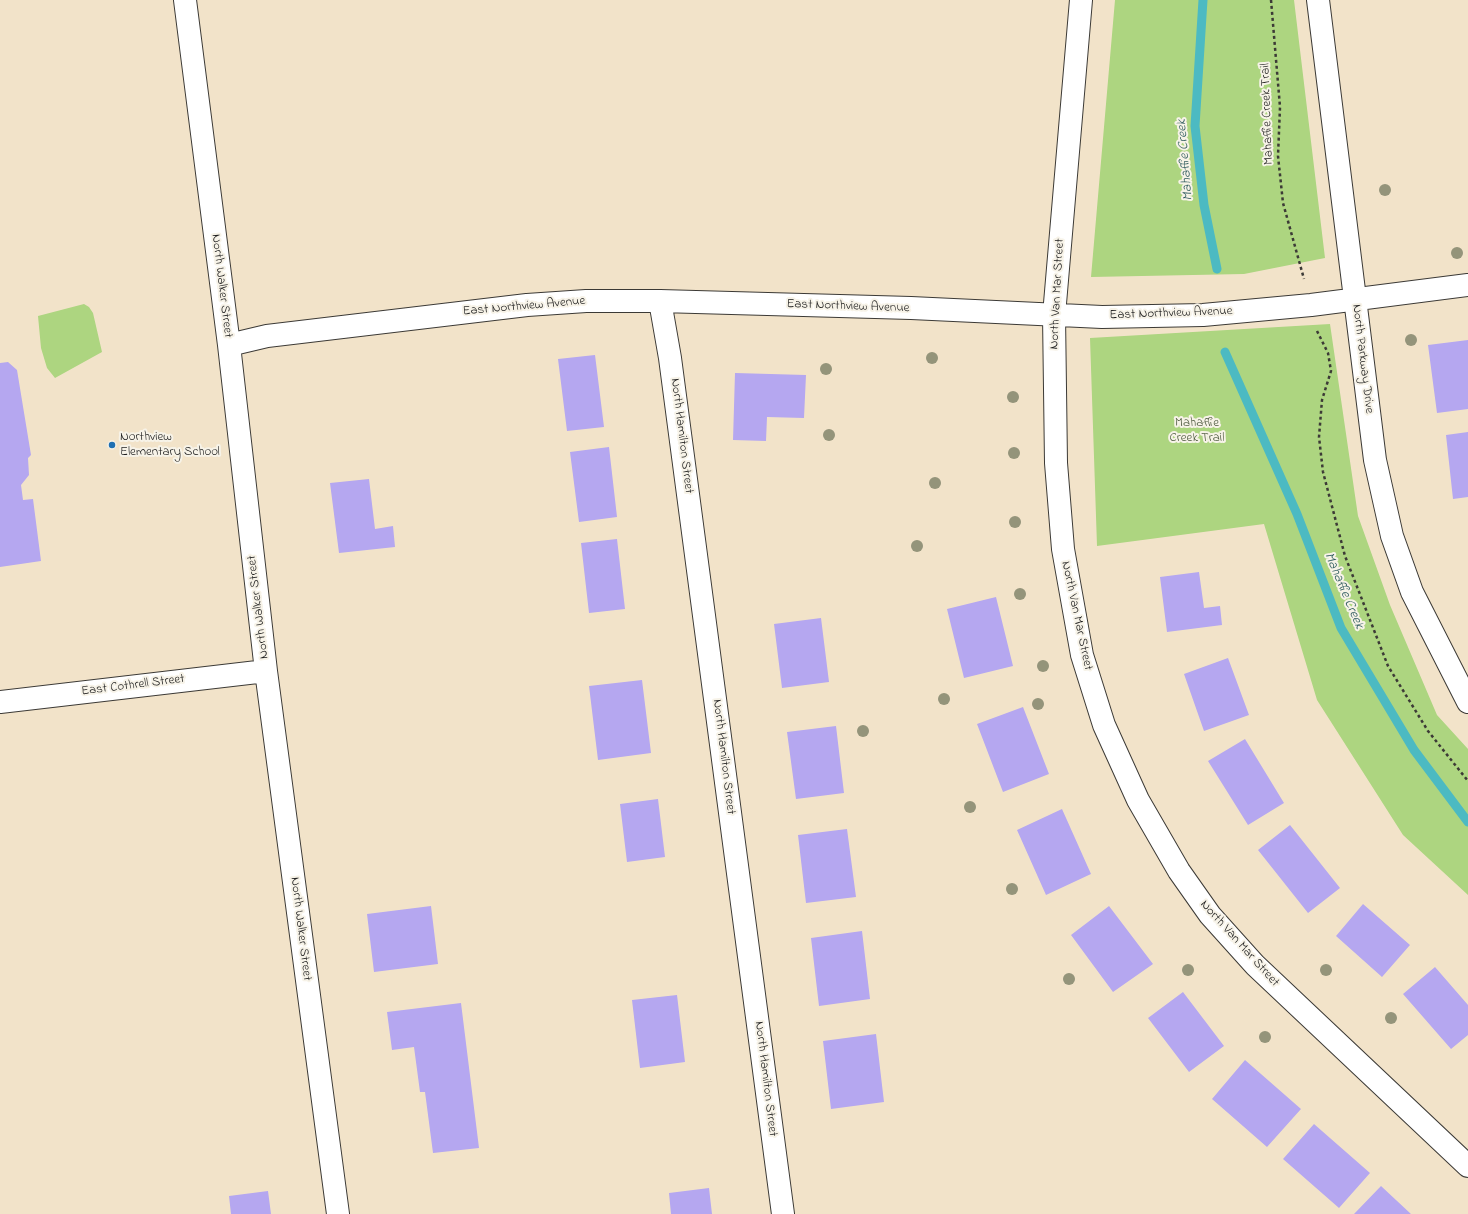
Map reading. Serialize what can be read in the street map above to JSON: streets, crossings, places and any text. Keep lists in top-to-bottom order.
{
  "streets": {
    "street": [
      "North Walker Street",
      "North Van Mar Street",
      "East Northview Avenue",
      "North Parkway Drive",
      "North Hamilton Street",
      "East Cothrell Street"
    ],
    "path": ["Mahaffie Creek Trail"]
  },
  "crossings": [
    ["Mahaffie Creek Trail", "East Northview Avenue"],
    ["North Walker Street", "East Northview Avenue"],
    ["North Walker Street", "East Cothrell Street"],
    ["North Van Mar Street", "East Northview Avenue"],
    ["East Northview Avenue", "North Parkway Drive"],
    ["East Northview Avenue", "North Hamilton Street"]
  ],
  "water": ["Mahaffie Creek"],
  "parks": ["Mahaffie Creek Trail"],
  "places": ["Northview Elementary School"]
}
